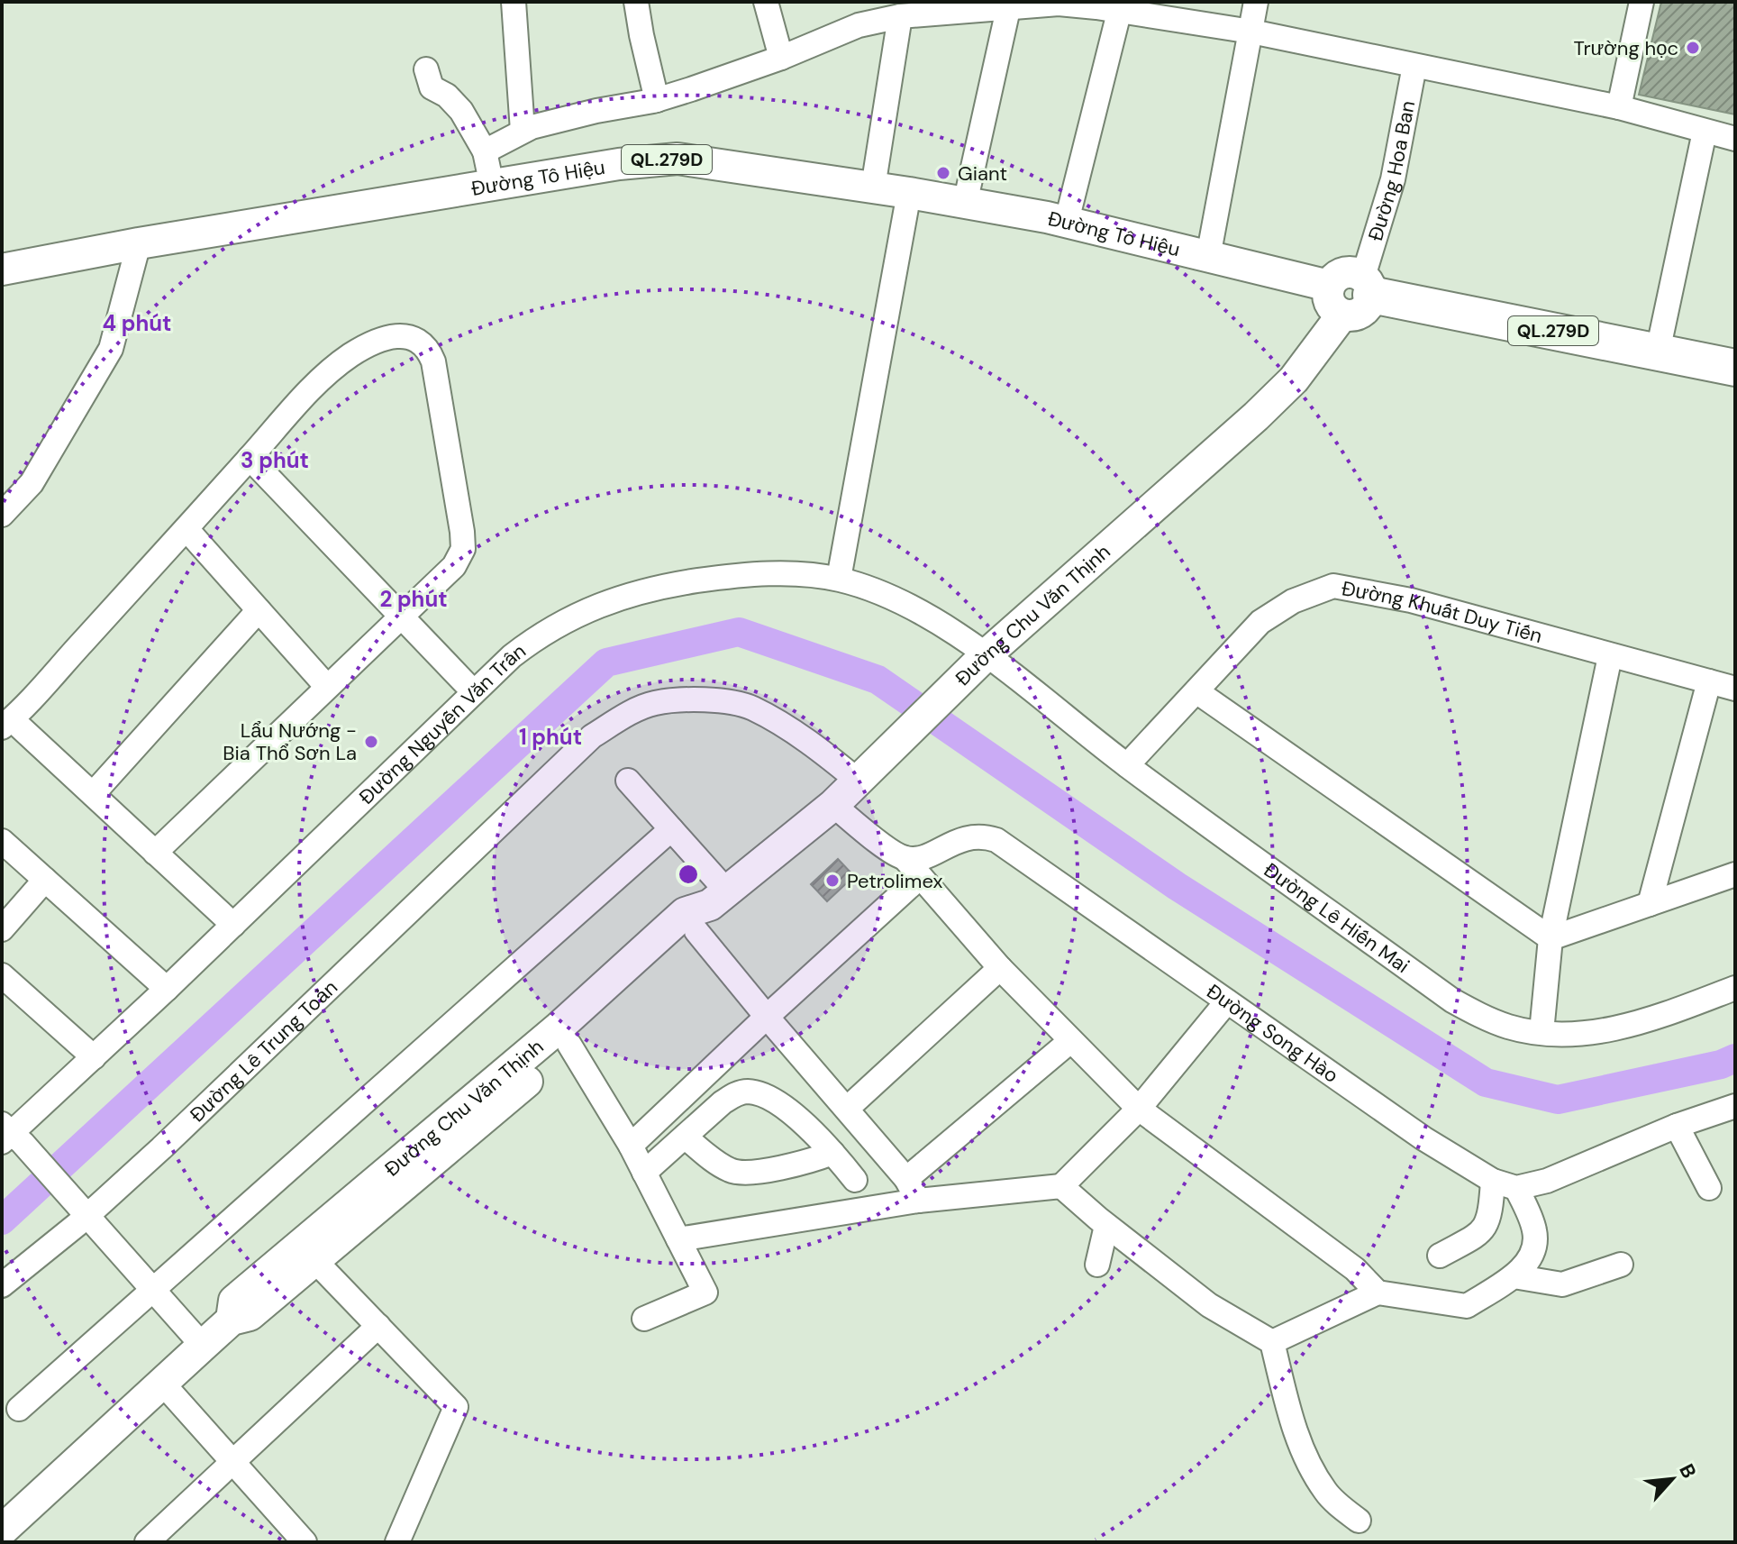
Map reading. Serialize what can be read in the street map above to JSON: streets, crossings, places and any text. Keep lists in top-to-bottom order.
{
  "streets": {
    "highway": ["QL.279D"],
    "main road": ["Đường Tô Hiệu", "Đường Chu Văn Thịnh"],
    "street": [
      "Đường Hoa Ban",
      "Đường Khuất Duy Tiến",
      "Đường Nguyễn Văn Trân",
      "Đường Lê Hiến Mai",
      "Đường Song Hào",
      "Đường Lê Trung Toản"
    ]
  },
  "crossings": [
    ["QL.279D", "Đường Hoa Ban"],
    ["QL.279D", "Đường Tô Hiệu"],
    ["QL.279D", "Đường Chu Văn Thịnh"],
    ["Đường Hoa Ban", "Đường Tô Hiệu"],
    ["Đường Hoa Ban", "Đường Chu Văn Thịnh"],
    ["Đường Tô Hiệu", "Đường Chu Văn Thịnh"],
    ["Đường Khuất Duy Tiến", "Đường Lê Hiến Mai"],
    ["Đường Chu Văn Thịnh", "Đường Nguyễn Văn Trân"],
    ["Đường Chu Văn Thịnh", "Đường Lê Hiến Mai"],
    ["Đường Chu Văn Thịnh", "Đường Lê Trung Toản"],
    ["Đường Nguyễn Văn Trân", "Đường Lê Hiến Mai"]
  ],
  "places": [
    "Trường học",
    "Giant",
    "Lẩu Nướng - Bia Thổ Sơn La",
    "Petrolimex"
  ],
  "north": "top right",
  "rings": [
    "4 phút",
    "3 phút",
    "2 phút",
    "1 phút"
  ]
}
